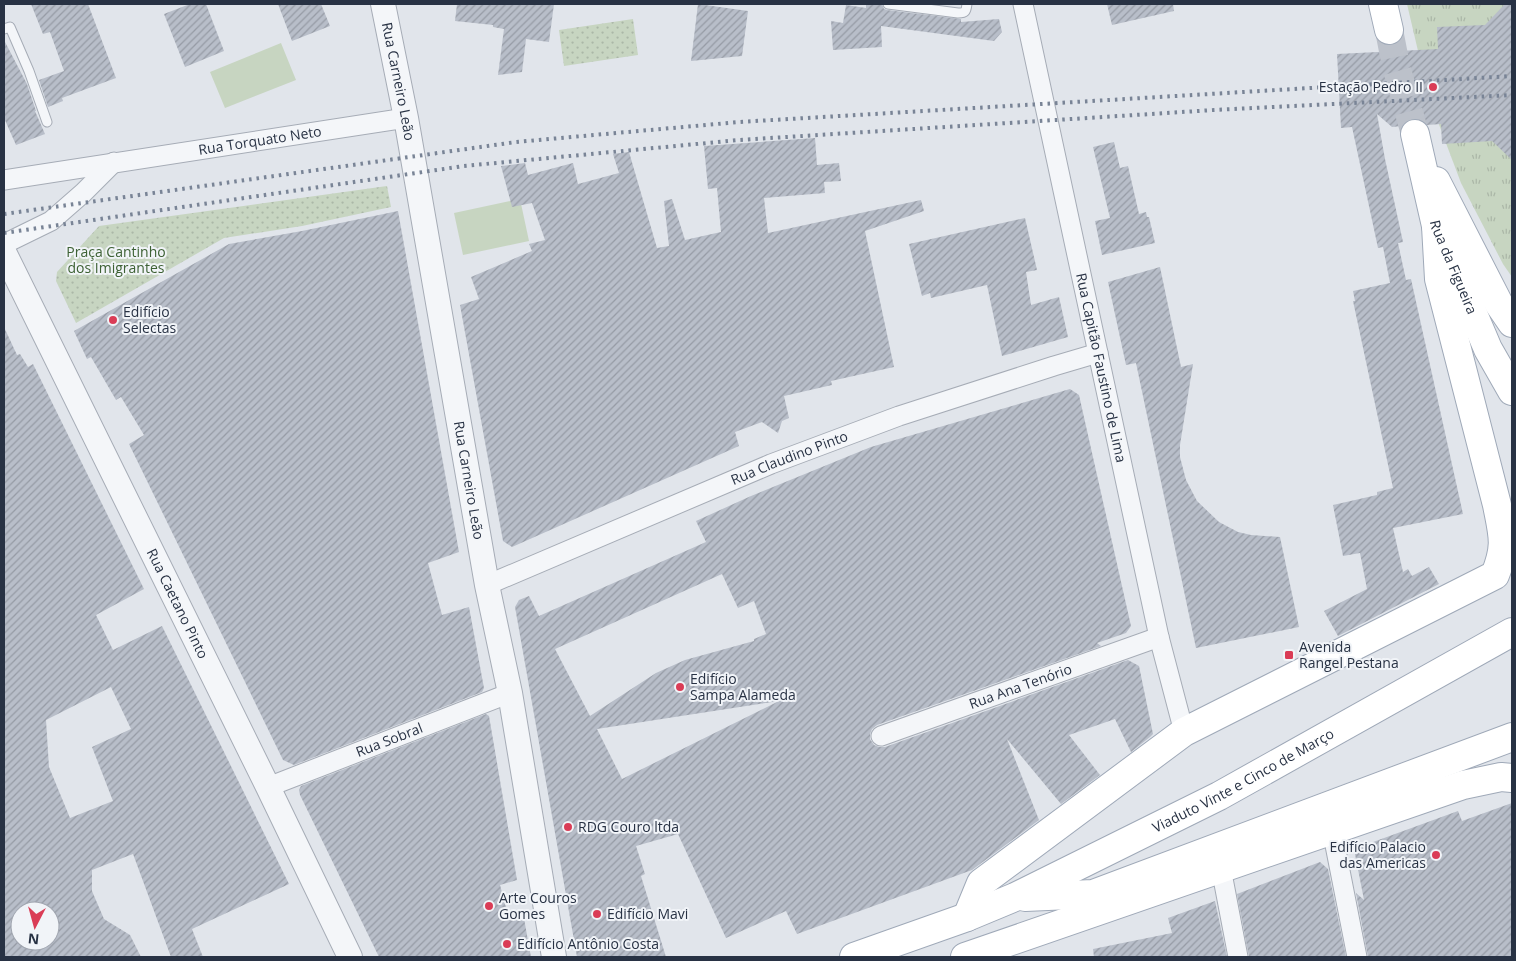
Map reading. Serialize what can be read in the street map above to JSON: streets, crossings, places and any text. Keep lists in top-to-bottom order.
{
  "streets": {
    "main road": ["Rua da Figueira", "Viaduto Vinte e Cinco de Março"],
    "street": [
      "Rua Carneiro Leão",
      "Rua Torquato Neto",
      "Rua Capitão Faustino de Lima",
      "Rua Claudino Pinto",
      "Rua Caetano Pinto",
      "Rua Ana Tenório",
      "Rua Sobral"
    ]
  },
  "crossings": [
    ["Rua Carneiro Leão", "Rua Torquato Neto"],
    ["Rua Carneiro Leão", "Rua Claudino Pinto"],
    ["Rua Carneiro Leão", "Rua Sobral"],
    ["Rua Capitão Faustino de Lima", "Rua Claudino Pinto"],
    ["Rua Capitão Faustino de Lima", "Rua Ana Tenório"],
    ["Rua Caetano Pinto", "Rua Sobral"]
  ],
  "parks": ["Praça Cantinho dos Imigrantes"],
  "places": {
    "other": [
      "Estação Pedro II",
      "Edifício Selectas",
      "Edifício Sampa Alameda",
      "RDG Couro ltda",
      "Edifício Palacio das Americas",
      "Arte Couros Gomes",
      "Edifício Mavi",
      "Edifício Antônio Costa"
    ],
    "transit": ["Avenida Rangel Pestana"]
  },
  "north": "bottom"
}
